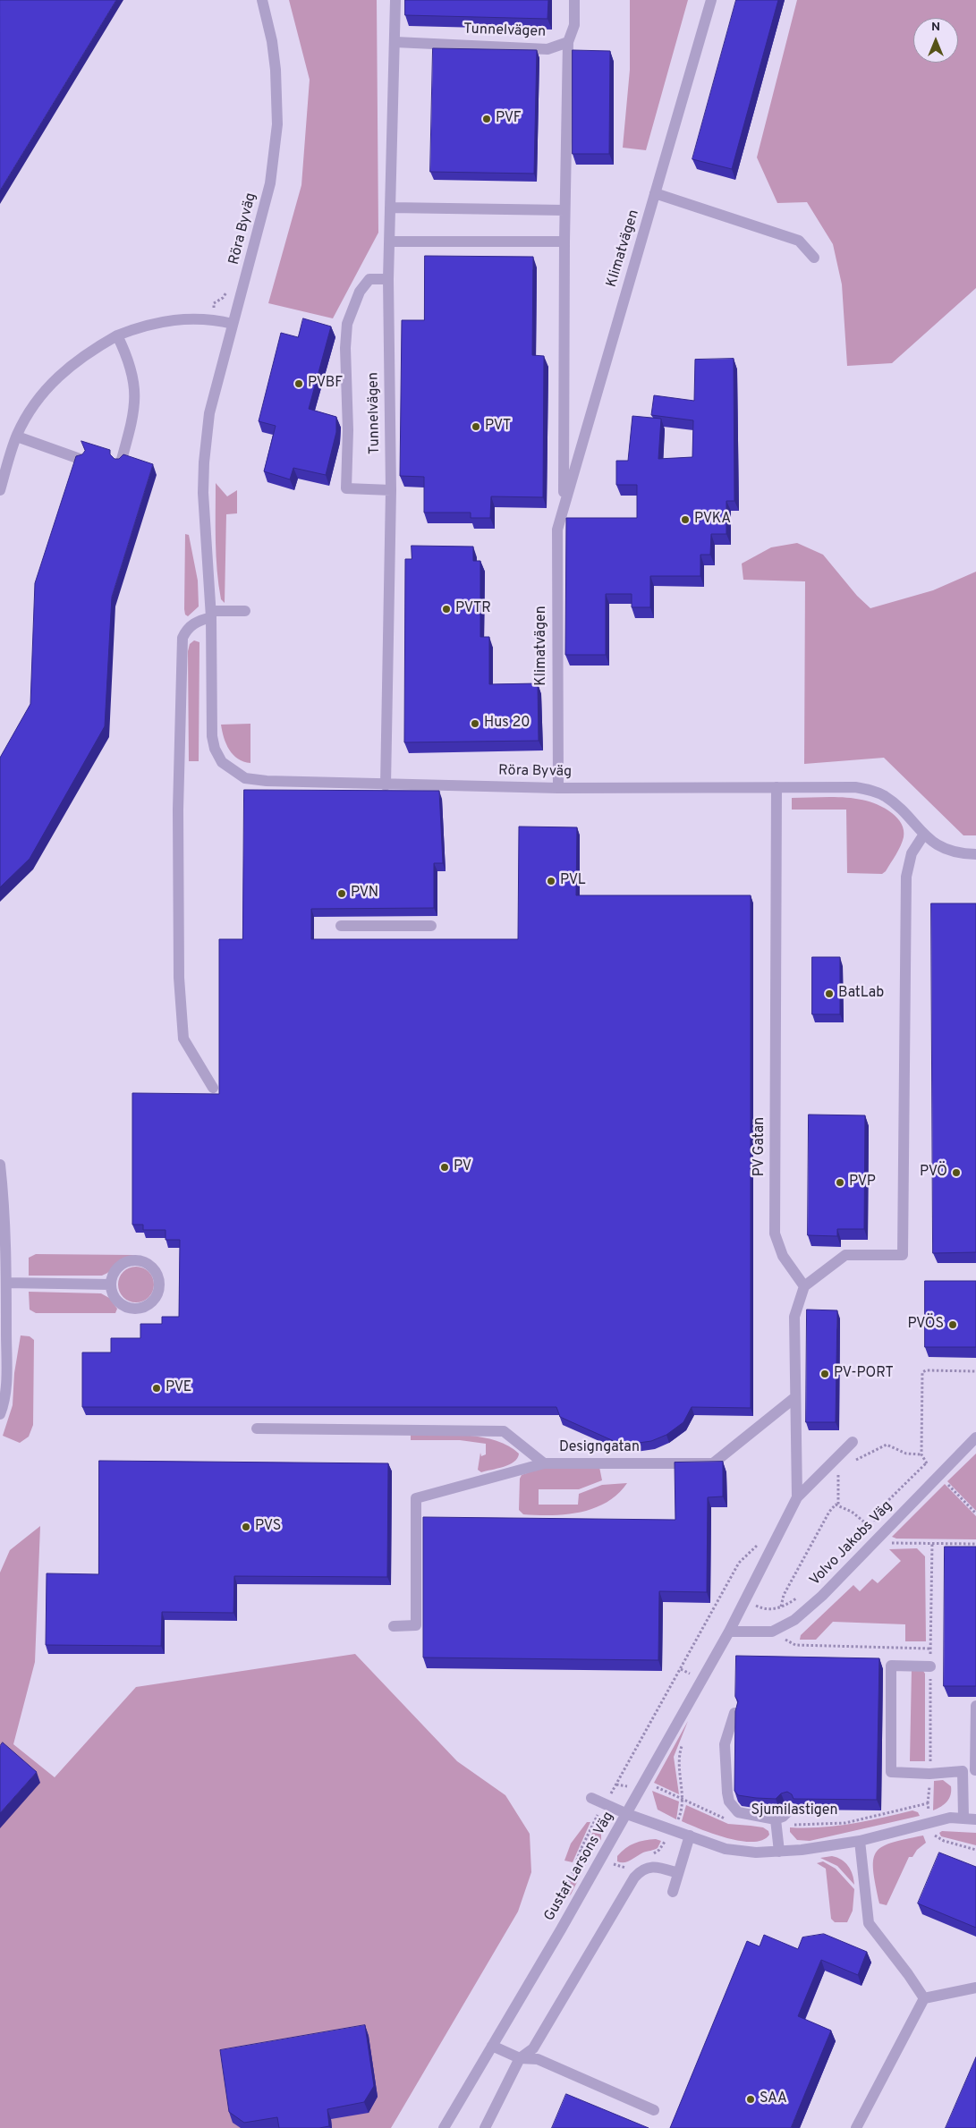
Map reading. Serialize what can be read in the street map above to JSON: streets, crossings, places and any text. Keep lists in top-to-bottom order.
{
  "streets": {
    "street": [
      "Tunnelvägen",
      "Röra Byväg",
      "Klimatvägen",
      "PV Gatan",
      "Designgatan",
      "Volvo Jakobs Väg",
      "Gustaf Larsons Väg"
    ],
    "path": ["Sjumilastigen"]
  },
  "crossings": [
    ["Tunnelvägen", "Röra Byväg"],
    ["Tunnelvägen", "Klimatvägen"],
    ["Röra Byväg", "Klimatvägen"],
    ["Röra Byväg", "PV Gatan"]
  ],
  "places": [
    "PVF",
    "PVBF",
    "PVT",
    "PVKA",
    "PVTR",
    "Hus 20",
    "PVL",
    "PVN",
    "BatLab",
    "PV",
    "PVÖ",
    "PVP",
    "PVÖS",
    "PV-PORT",
    "PVE",
    "PVS",
    "SAA"
  ],
  "north": "top"
}
